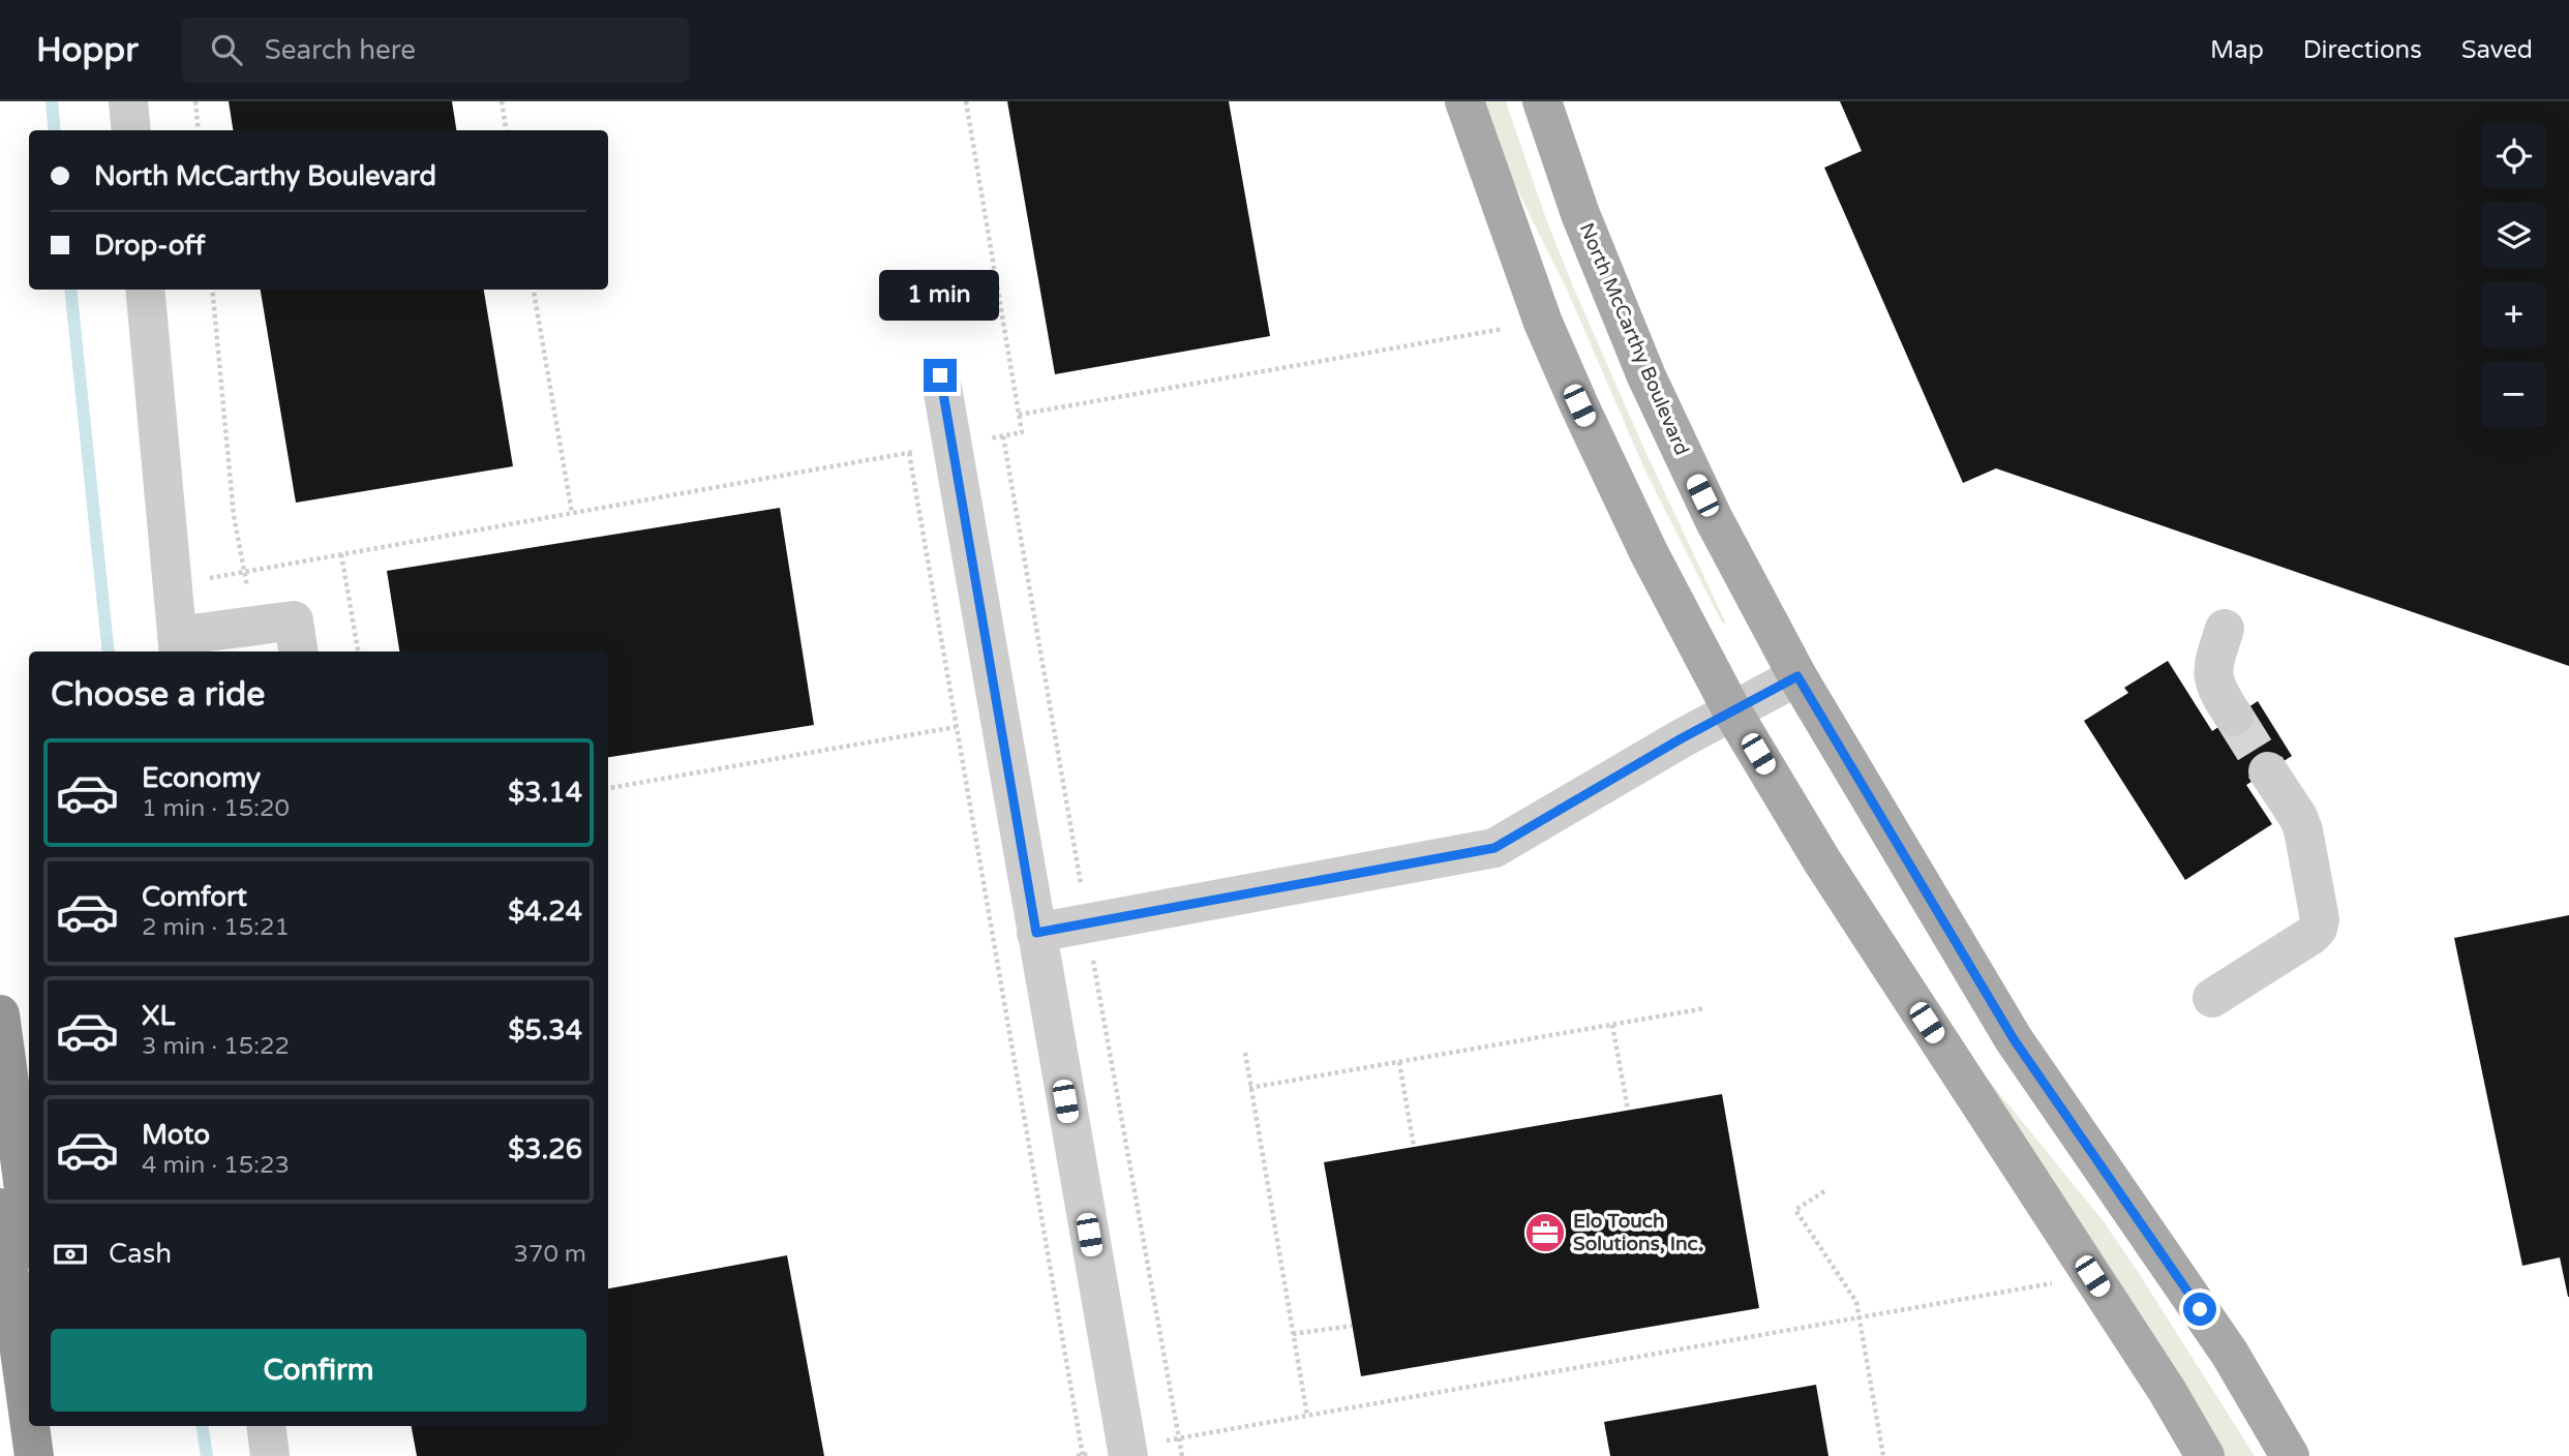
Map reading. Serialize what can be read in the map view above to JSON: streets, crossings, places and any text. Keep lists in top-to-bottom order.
{
  "streets": {
    "main road": ["North McCarthy Boulevard"]
  },
  "places": {
    "office": ["Elo Touch Solutions, Inc."]
  },
  "page": {
    "header": "Hoppr",
    "search": "Search here",
    "nav": ["Map", "Directions", "Saved"],
    "map_buttons": ["+", "−"],
    "banner": ["North McCarthy Boulevard", "Drop-off"],
    "bubble": "1 min",
    "heading": "Choose a ride",
    "list": [
      {
        "name": "Economy",
        "note": "1 min · 15:20",
        "value": "$3.14"
      },
      {
        "name": "Comfort",
        "note": "2 min · 15:21",
        "value": "$4.24"
      },
      {
        "name": "XL",
        "note": "3 min · 15:22",
        "value": "$5.34"
      },
      {
        "name": "Moto",
        "note": "4 min · 15:23",
        "value": "$3.26"
      }
    ],
    "pay": ["Cash", "370 m"],
    "buttons": "Confirm"
  }
}
